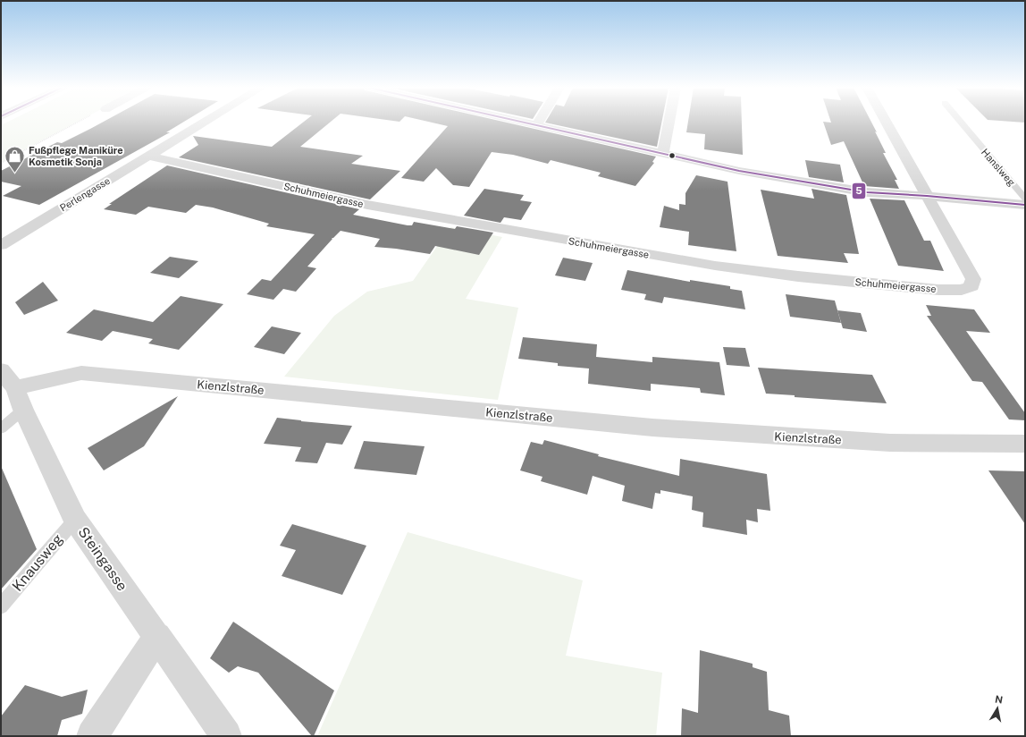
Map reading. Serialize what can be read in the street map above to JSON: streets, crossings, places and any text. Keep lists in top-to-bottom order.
{
  "streets": {
    "street": [
      "Perlengasse",
      "Schuhmeiergasse",
      "Kienzlstraße",
      "Steingasse"
    ],
    "lane": ["Hanslweg", "Knausweg"]
  },
  "crossings": [
    ["Perlengasse", "Schuhmeiergasse"],
    ["Kienzlstraße", "Steingasse"],
    ["Steingasse", "Knausweg"]
  ],
  "places": {
    "shop": ["Fußpflege Maniküre Kosmetik Sonja"]
  },
  "lines": ["transit line 5"],
  "north": "top"
}
